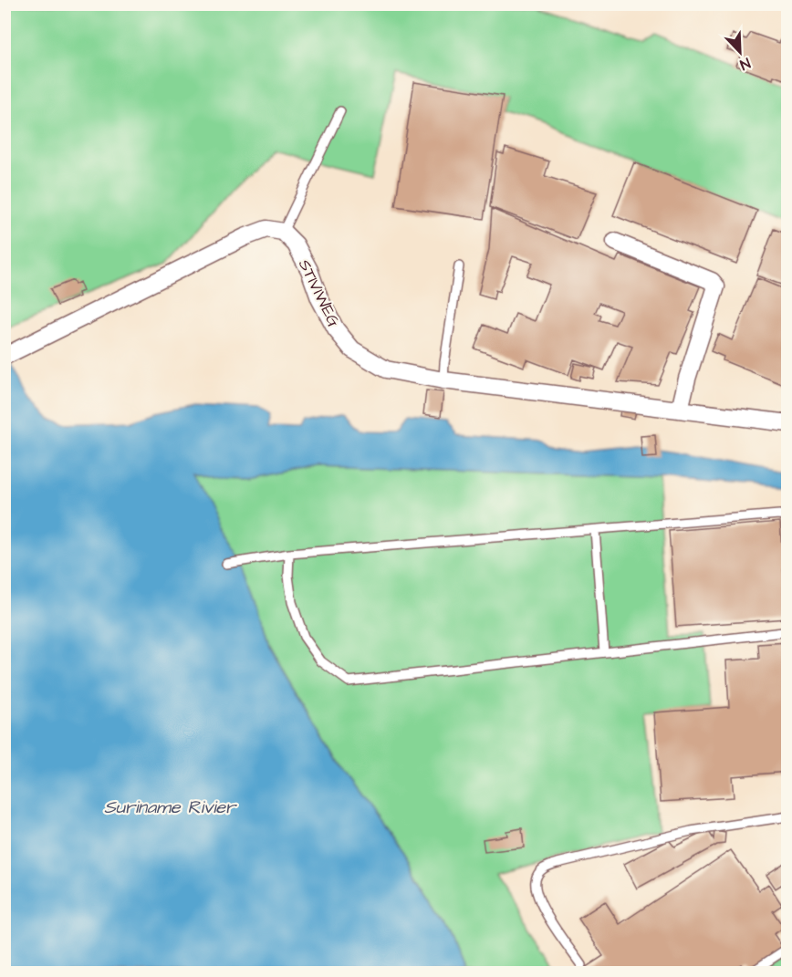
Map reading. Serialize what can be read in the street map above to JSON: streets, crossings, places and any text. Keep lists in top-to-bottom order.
{
  "streets": {
    "street": ["STIVIWEG"]
  },
  "water": ["Suriname Rivier"],
  "north": "bottom right"
}
